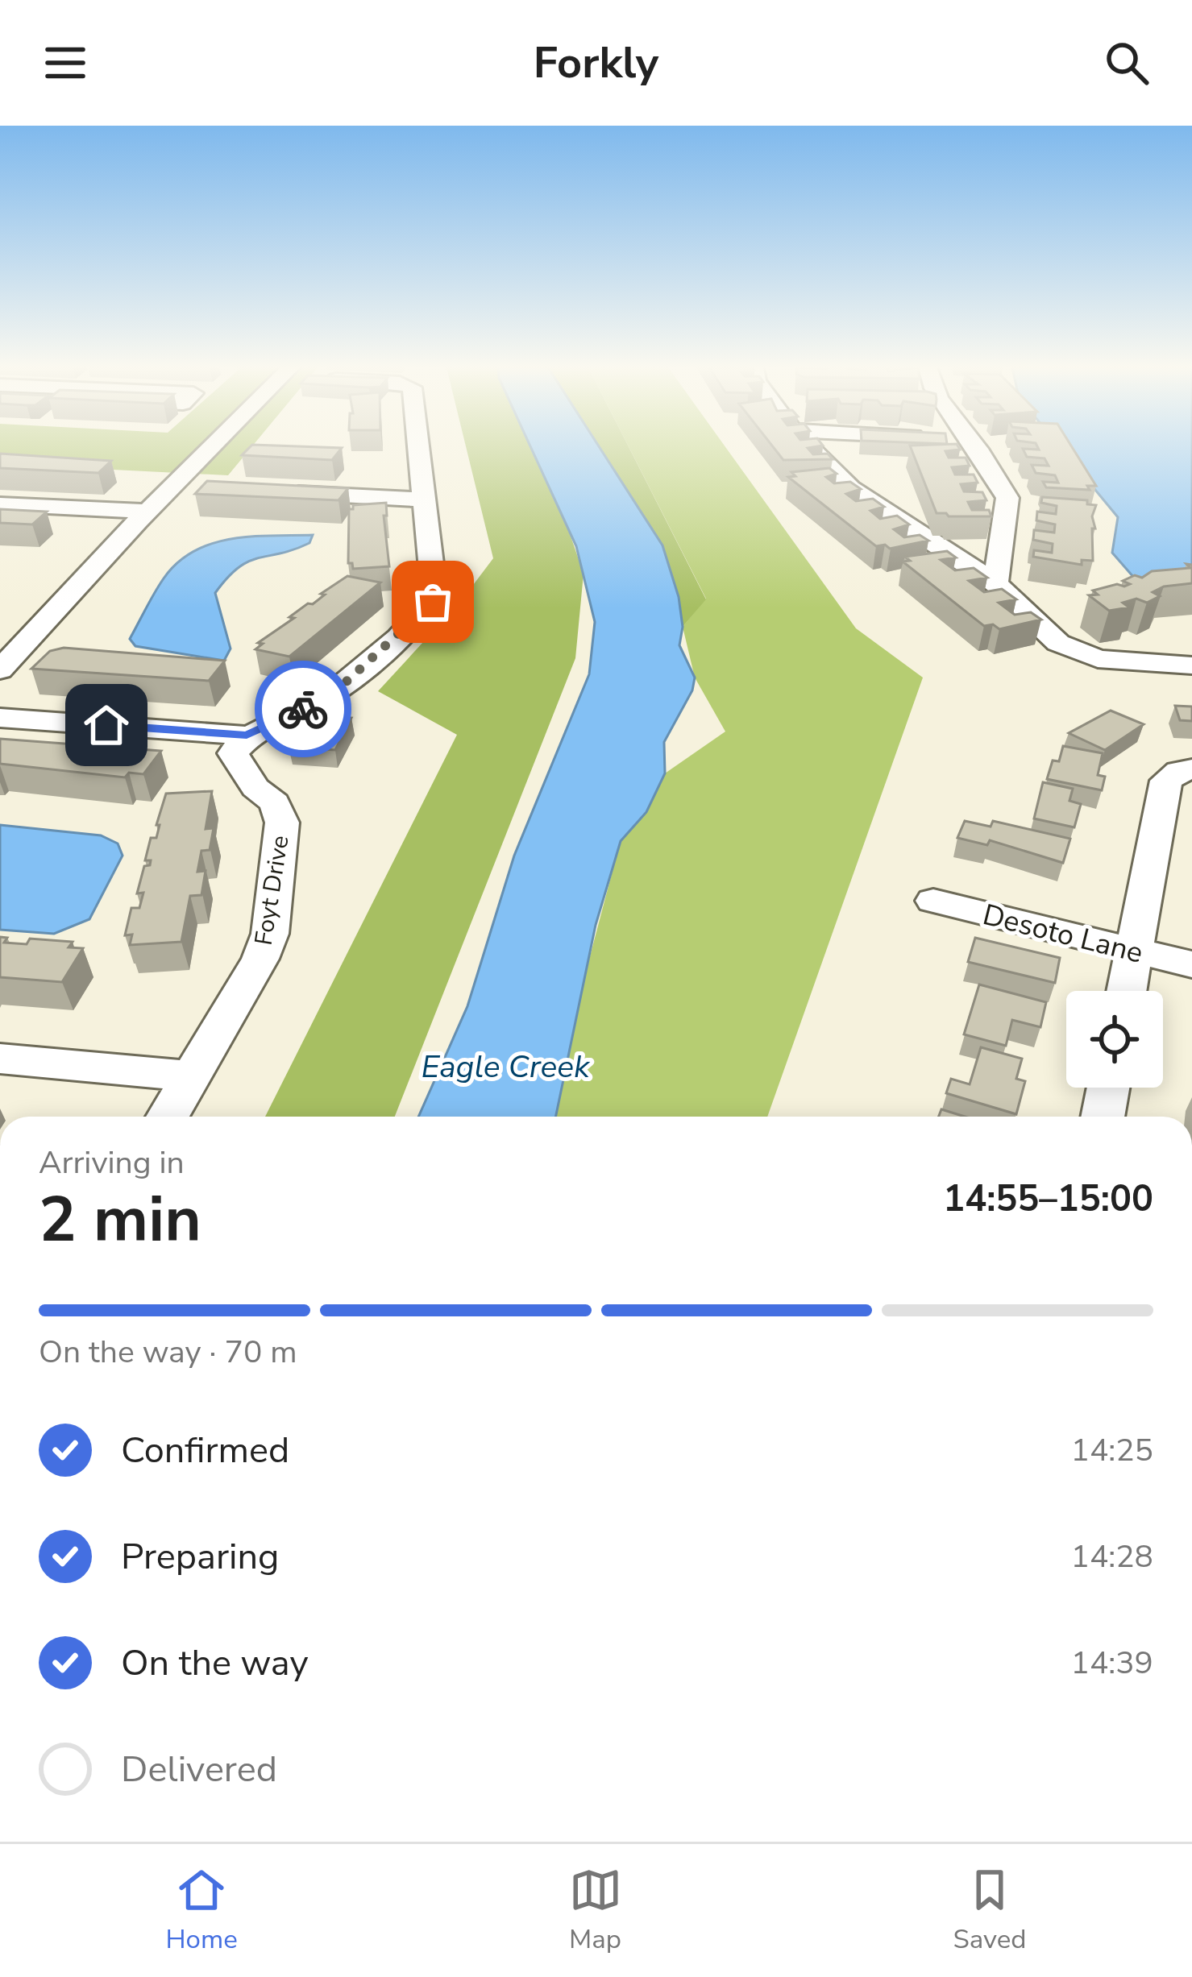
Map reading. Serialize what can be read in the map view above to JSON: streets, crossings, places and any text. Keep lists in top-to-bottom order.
{
  "streets": {
    "street": ["Foyt Drive", "Desoto Lane"]
  },
  "water": ["Eagle Creek"],
  "page": {
    "header": "Forkly",
    "heading": ["2 min", "Arriving in", "14:55–15:00"],
    "bar": "On the way · 70 m",
    "list": [
      ["Confirmed", "14:25"],
      ["Preparing", "14:28"],
      ["On the way", "14:39"],
      "Delivered"
    ],
    "tabs": ["Home", "Map", "Saved"]
  }
}
